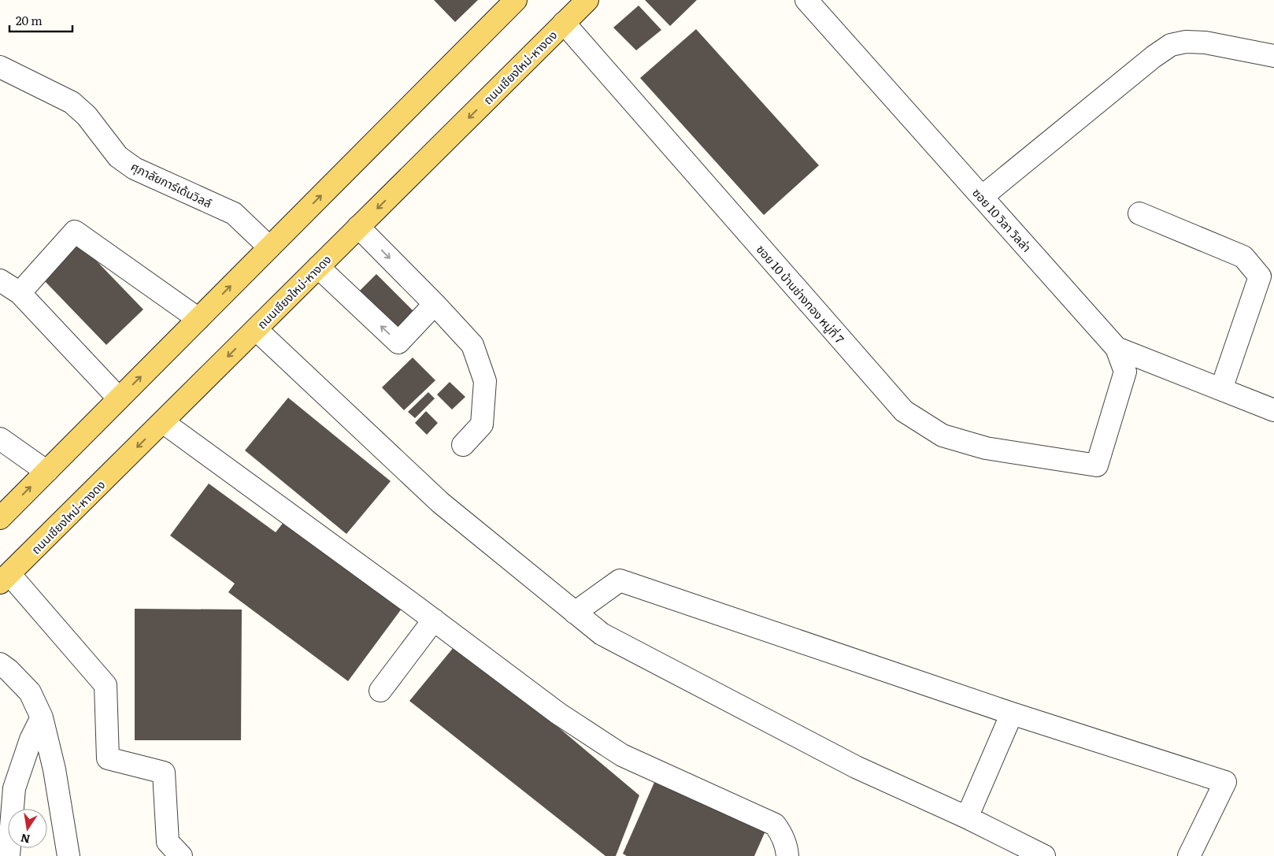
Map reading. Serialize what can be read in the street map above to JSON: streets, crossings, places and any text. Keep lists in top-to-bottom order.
{
  "streets": {
    "main road": ["ถนนเชียงใหม่-หางดง"],
    "street": ["ศุภาลัยการ์เด้นวิลล์", "ซอย 10 วิลา วิลล่า", "ซอย 10 บ้านช่างทอง หมู่ที่ 7"]
  },
  "crossings": [
    ["ถนนเชียงใหม่-หางดง", "ซอย 10 บ้านช่างทอง หมู่ที่ 7"],
    ["ซอย 10 วิลา วิลล่า", "ซอย 10 บ้านช่างทอง หมู่ที่ 7"]
  ],
  "scale_bar": "20 m",
  "north": "bottom"
}
